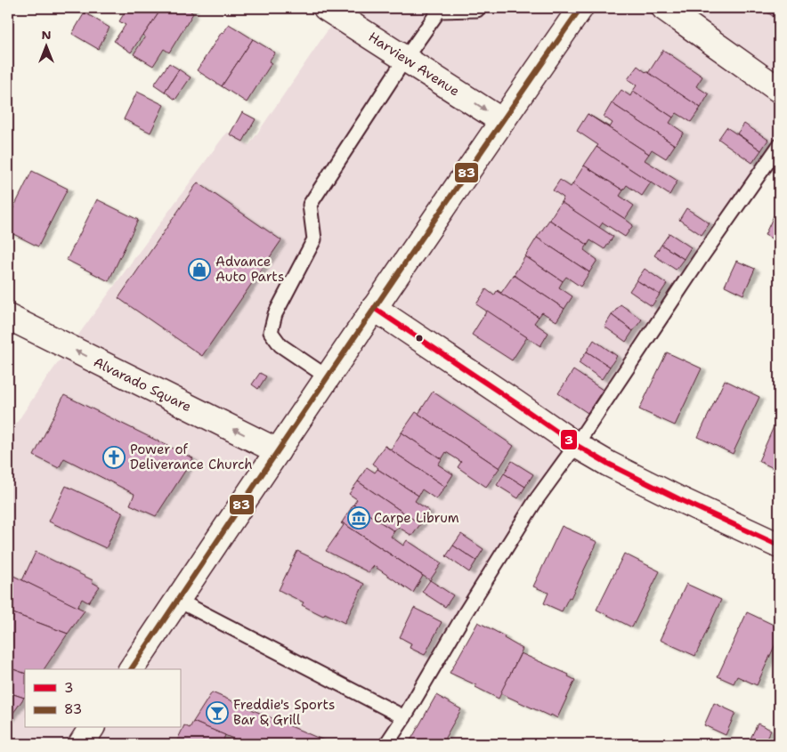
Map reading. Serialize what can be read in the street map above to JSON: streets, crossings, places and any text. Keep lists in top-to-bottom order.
{
  "streets": {
    "street": ["Harview Avenue", "Alvarado Square"]
  },
  "one_way": ["Harview Avenue", "Alvarado Square"],
  "places": {
    "shop": ["Advance Auto Parts"],
    "church": ["Power of Deliverance Church"],
    "museum": ["Carpe Librum"],
    "bar": ["Freddie's Sports Bar & Grill"]
  },
  "lines": ["transit line 83", "transit line 3"],
  "legend": ["3", "83"],
  "north": "top"
}
